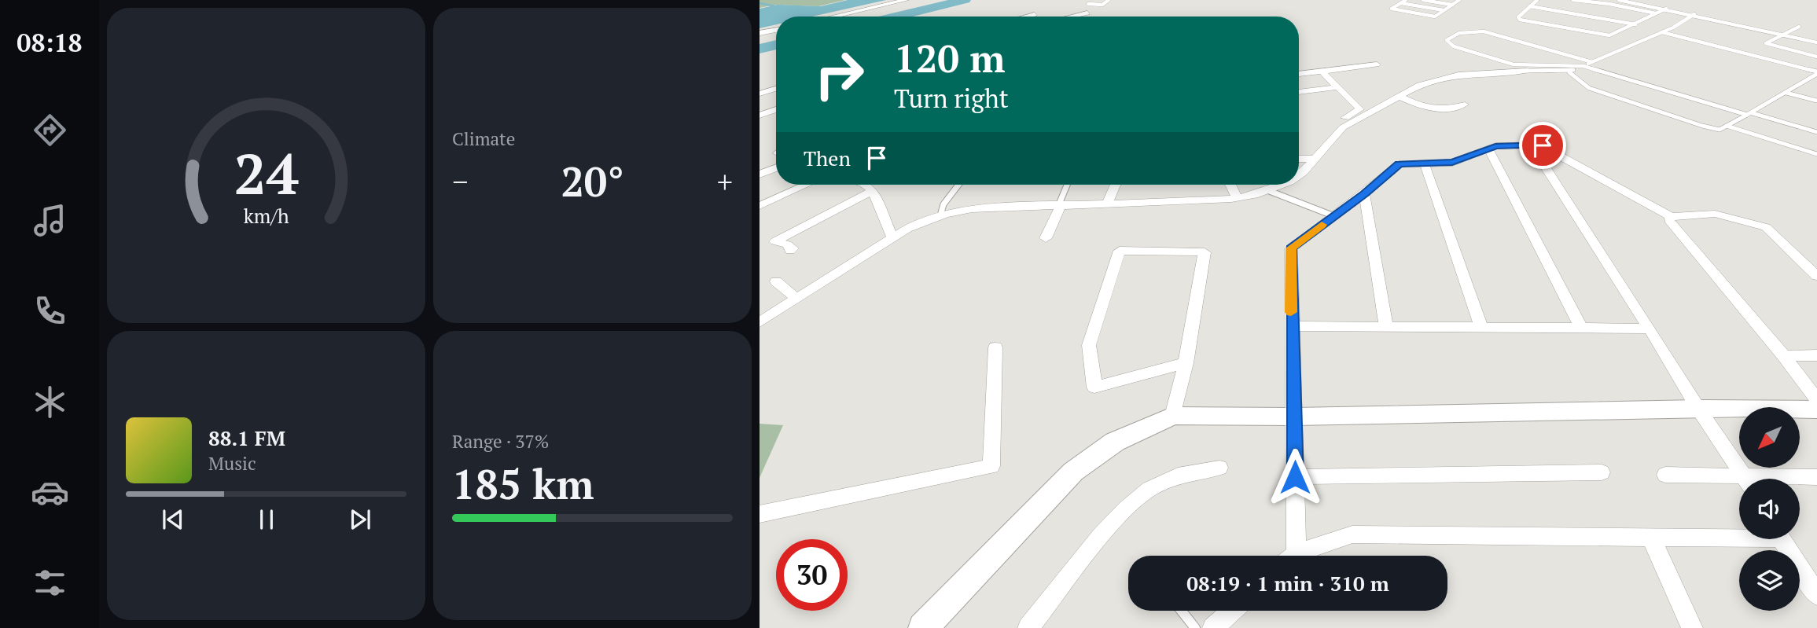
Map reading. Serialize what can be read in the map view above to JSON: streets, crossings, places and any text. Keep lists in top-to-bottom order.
{
  "north": "bottom left",
  "page": {
    "tabs": "08:18",
    "tile": [
      "Climate",
      ["Range · 37%", "185 km"]
    ],
    "turn": ["120 m", "Turn right"],
    "then": "Then",
    "heat": ["−", "20°", "+"],
    "song": ["88.1 FM", "Music"],
    "limit": "30",
    "trip": "08:19 · 1 min · 310 m",
    "gauge": ["24", "km/h"]
  }
}
